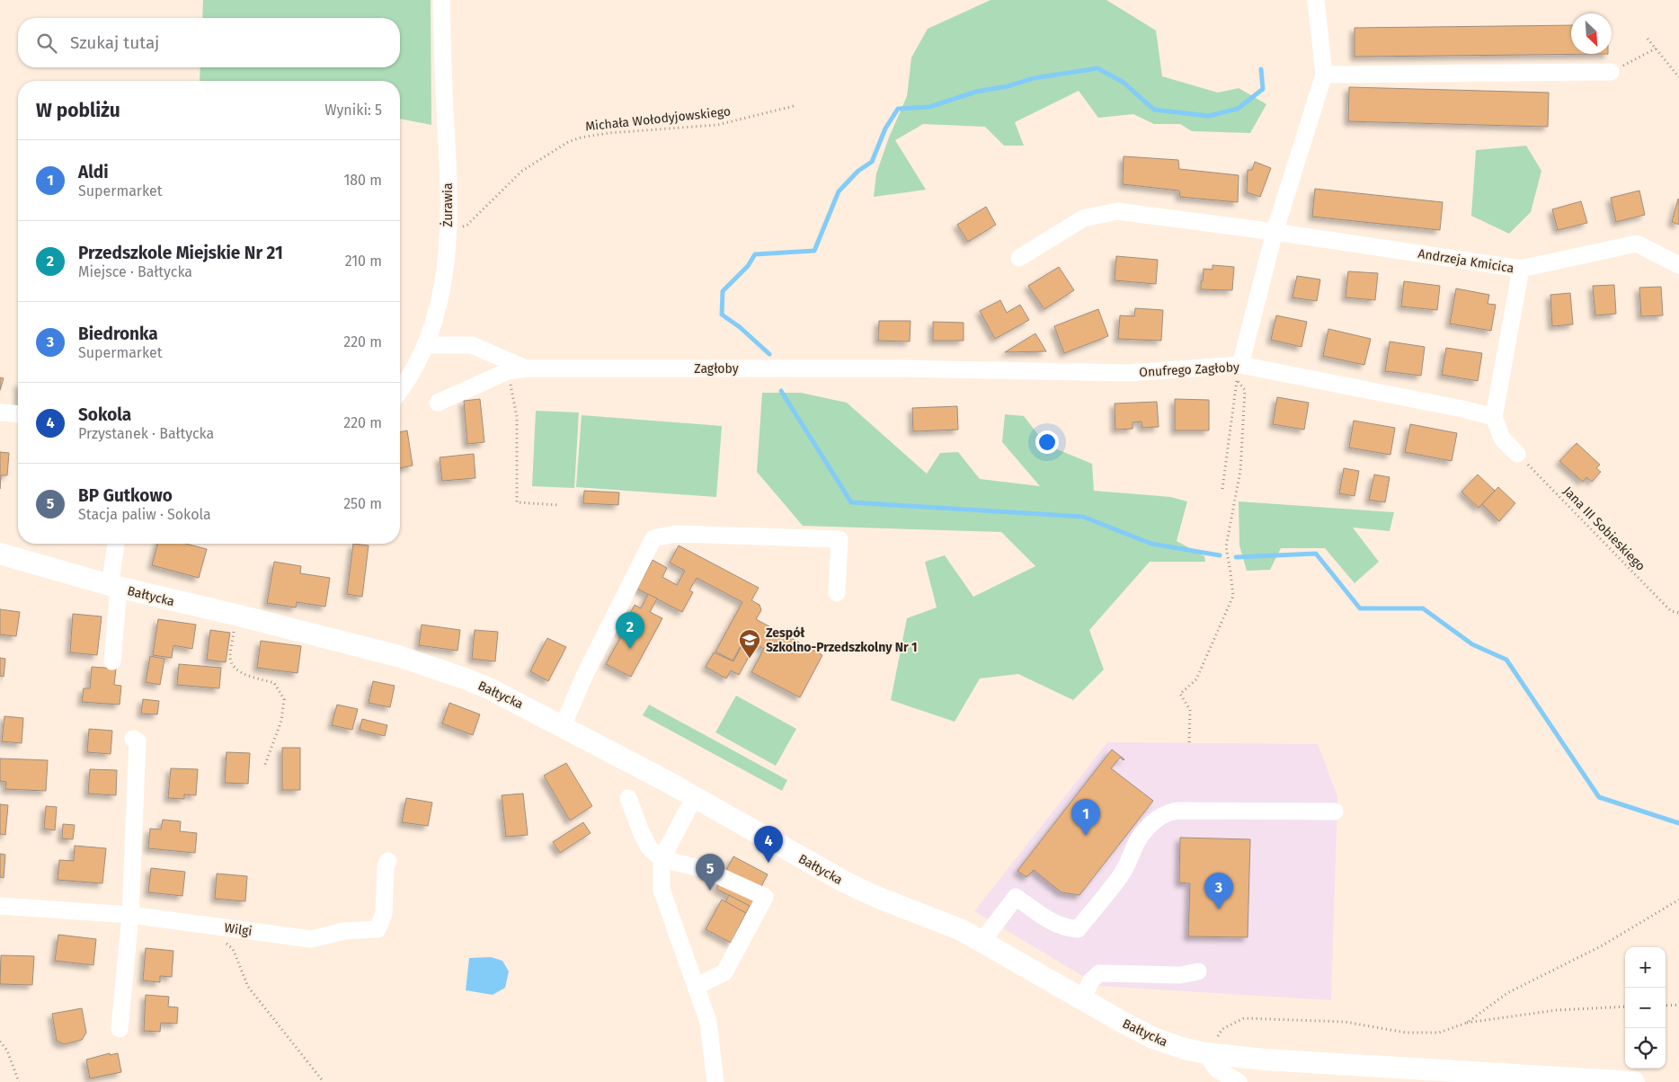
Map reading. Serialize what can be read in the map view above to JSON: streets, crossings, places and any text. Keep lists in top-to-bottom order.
{
  "streets": {
    "main road": ["Bałtycka"],
    "street": [
      "Żurawia",
      "Andrzeja Kmicica",
      "Zagłoby",
      "Onufrego Zagłoby",
      "Wilgi"
    ],
    "path": ["Michała Wołodyjowskiego", "Jana III Sobieskiego"]
  },
  "crossings": [
    ["Michała Wołodyjowskiego", "Żurawia"],
    ["Żurawia", "Zagłoby"],
    ["Zagłoby", "Onufrego Zagłoby"]
  ],
  "places": {
    "school or university": ["Zespół Szkolno-Przedszkolny Nr 1"]
  },
  "north": "bottom right",
  "page": {
    "search": "Szukaj tutaj",
    "heading": ["W pobliżu", "Wyniki: 5"],
    "list": [
      {
        "mark": "1",
        "name": "Aldi",
        "note": "Supermarket",
        "value": "180 m"
      },
      {
        "mark": "2",
        "name": "Przedszkole Miejskie Nr 21",
        "note": "Miejsce · Bałtycka",
        "value": "210 m"
      },
      {
        "mark": "3",
        "name": "Biedronka",
        "note": "Supermarket",
        "value": "220 m"
      },
      {
        "mark": "4",
        "name": "Sokola",
        "note": "Przystanek · Bałtycka",
        "value": "220 m"
      },
      {
        "mark": "5",
        "name": "BP Gutkowo",
        "note": "Stacja paliw · Sokola",
        "value": "250 m"
      }
    ],
    "pins": [
      "2",
      "1",
      "4",
      "5",
      "3"
    ],
    "map_buttons": ["+", "−"]
  }
}
